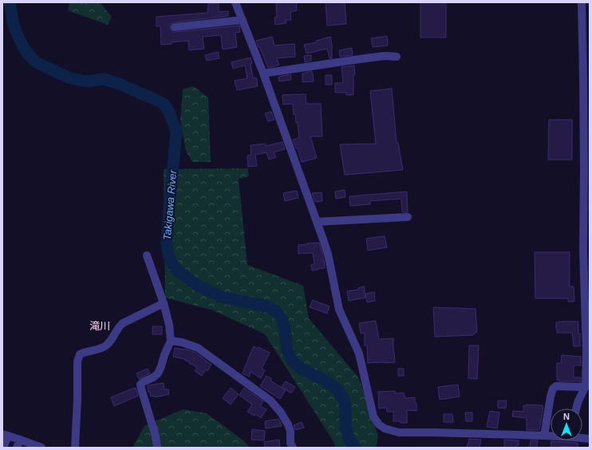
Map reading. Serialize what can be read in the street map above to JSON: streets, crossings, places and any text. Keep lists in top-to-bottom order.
{
  "districts": ["滝川"],
  "water": ["Takigawa River"],
  "north": "top"
}
